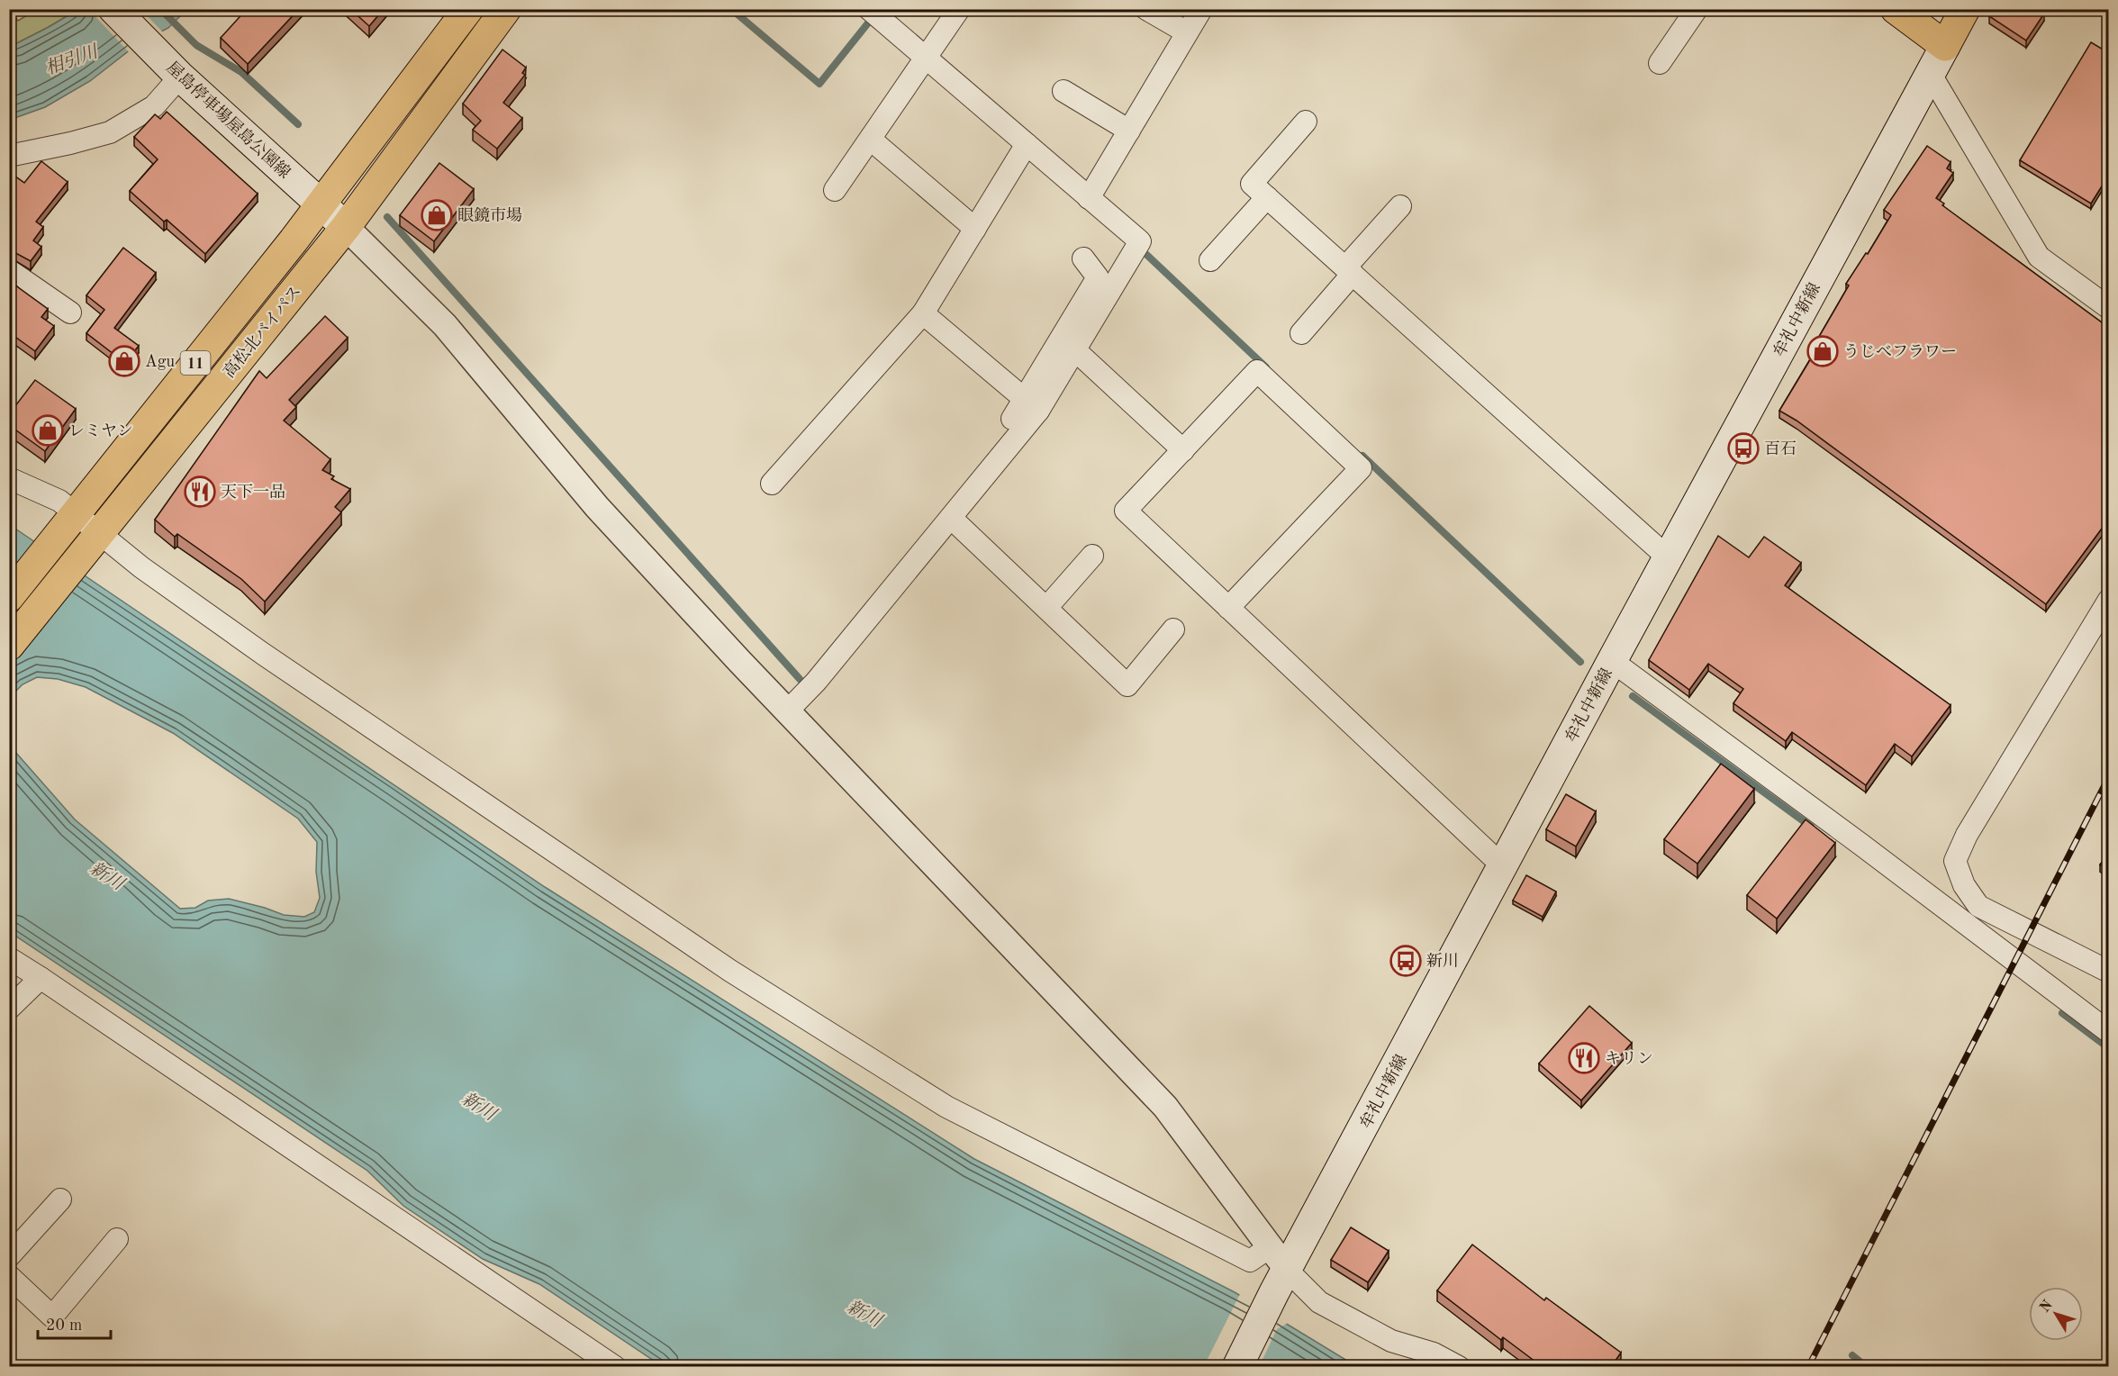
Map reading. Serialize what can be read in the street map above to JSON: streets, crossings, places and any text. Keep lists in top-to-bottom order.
{
  "streets": {
    "main road": [
      "屋島停車場屋島公園線",
      "牟礼中新線",
      "高松北バイパス",
      "11"
    ]
  },
  "crossings": [
    ["屋島停車場屋島公園線", "高松北バイパス"]
  ],
  "water": ["相引川", "新川"],
  "places": {
    "shop": [
      "眼鏡市場",
      "うじべフラワー",
      "Agu",
      "レミヤン"
    ],
    "bus stop": ["百石", "新川"],
    "restaurant": ["天下一品", "キリン"]
  },
  "scale_bar": "20 m",
  "north": "top left"
}
